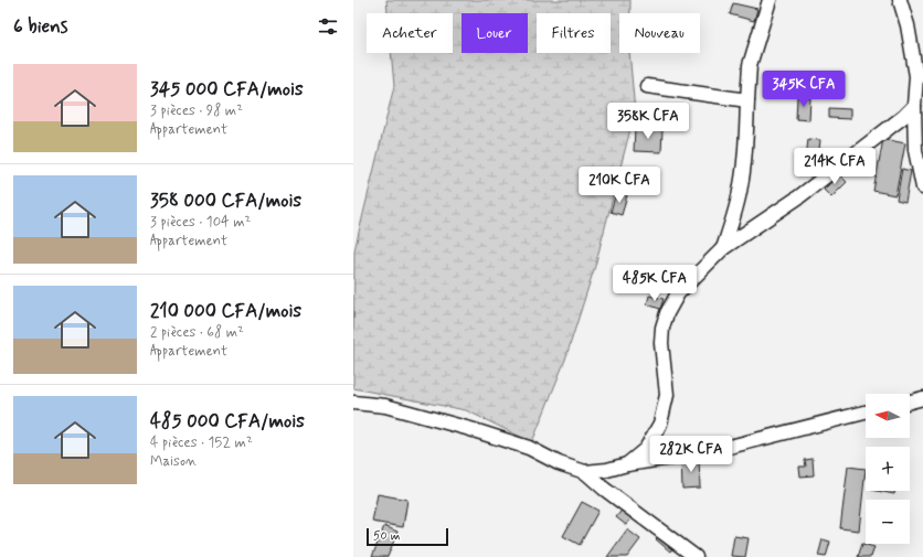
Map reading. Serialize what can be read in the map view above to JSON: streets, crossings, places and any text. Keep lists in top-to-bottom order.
{
  "scale_bar": "50 m",
  "north": "left",
  "page": {
    "heading": "6 biens",
    "chip": [
      "Acheter",
      "Louer",
      "Filtres",
      "Nouveau"
    ],
    "list": [
      {
        "name": "345 000 CFA/mois",
        "note": "3 pièces · 98 m² · Appartement"
      },
      {
        "name": "358 000 CFA/mois",
        "note": "3 pièces · 104 m² · Appartement"
      },
      {
        "name": "210 000 CFA/mois",
        "note": "2 pièces · 68 m² · Appartement"
      },
      {
        "name": "485 000 CFA/mois",
        "note": "4 pièces · 152 m² · Maison"
      }
    ],
    "price": [
      "345K CFA",
      "358K CFA",
      "214K CFA",
      "210K CFA",
      "485K CFA",
      "282K CFA"
    ],
    "map_buttons": ["+", "−"],
    "scale": "50 m"
  }
}
